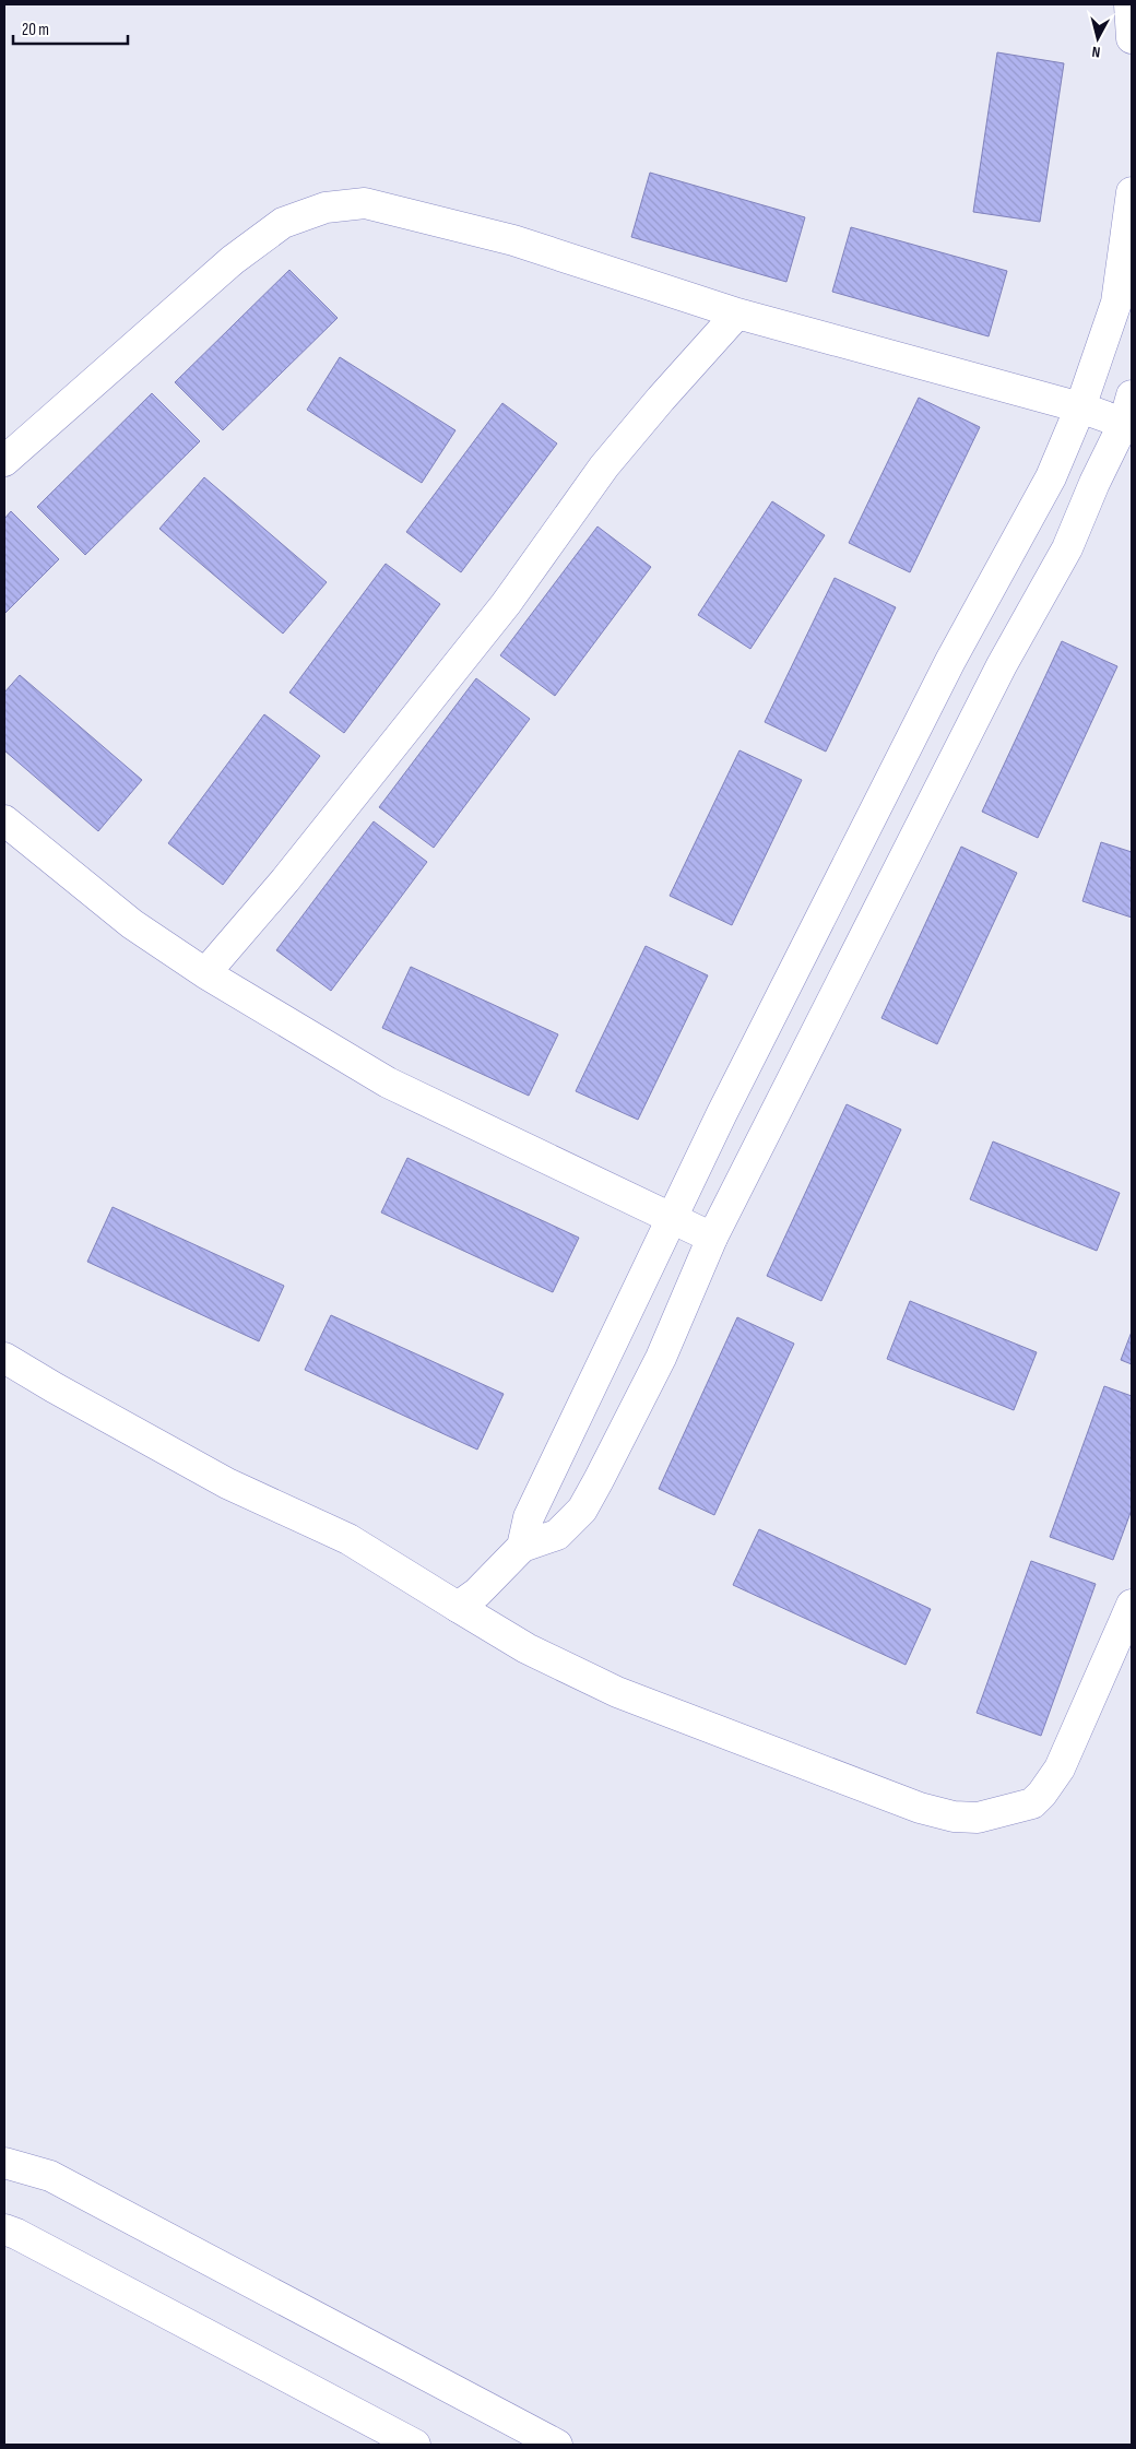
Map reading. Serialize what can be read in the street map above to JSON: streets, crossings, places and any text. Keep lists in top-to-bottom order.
{
  "scale_bar": "20 m",
  "north": "bottom"
}
